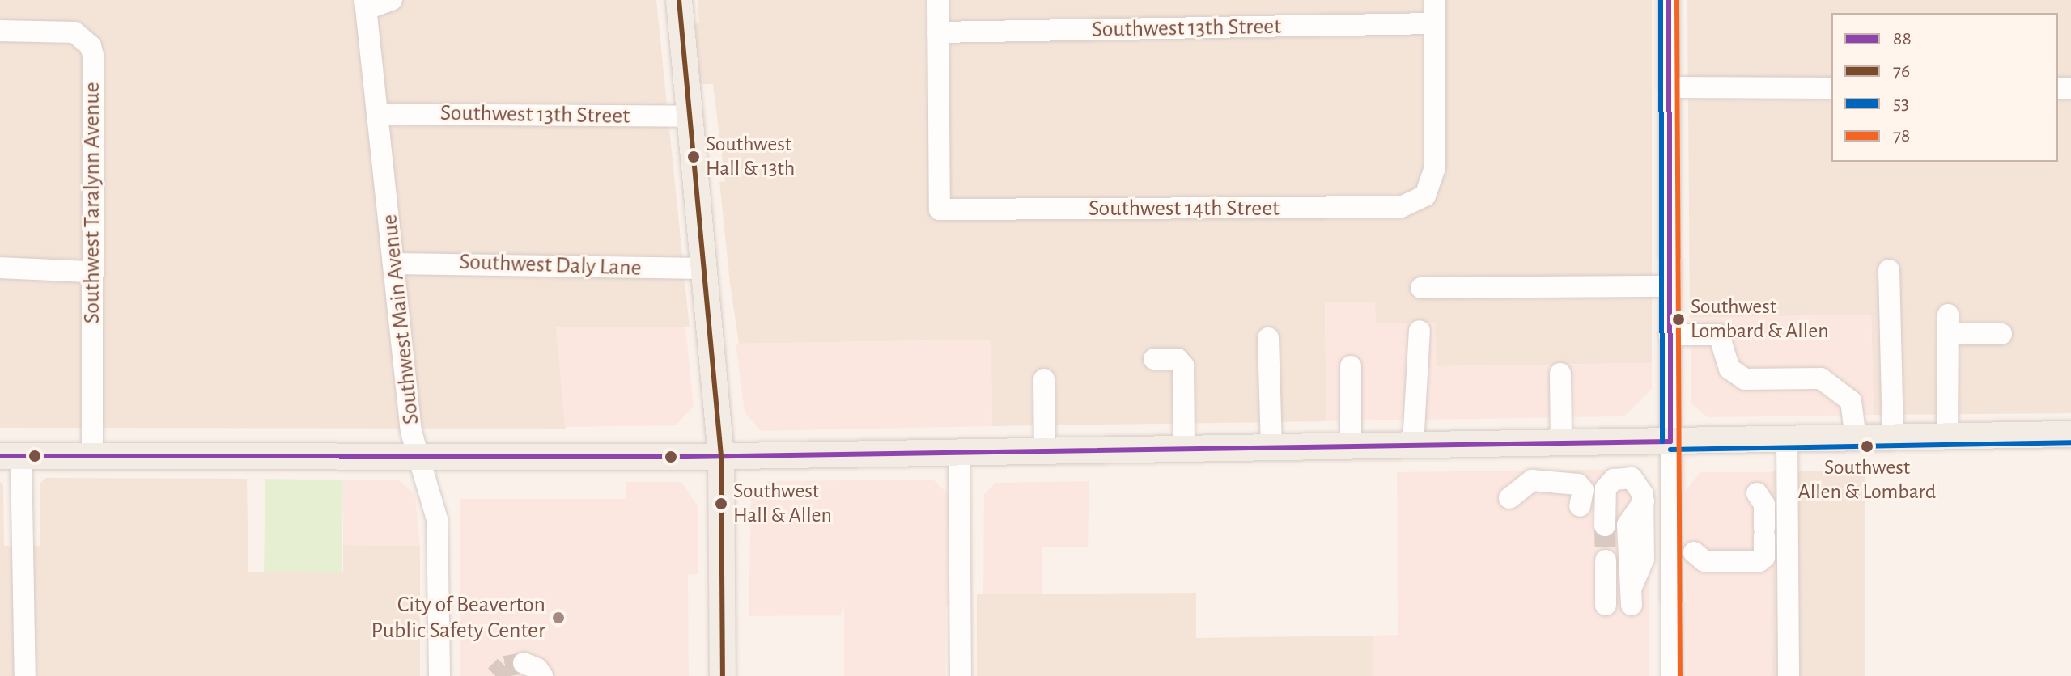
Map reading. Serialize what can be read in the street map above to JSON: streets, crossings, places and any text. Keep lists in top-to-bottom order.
{
  "streets": {
    "street": [
      "Southwest 13th Street",
      "Southwest Taralynn Avenue",
      "Southwest 14th Street",
      "Southwest Daly Lane",
      "Southwest Main Avenue"
    ]
  },
  "crossings": [
    ["Southwest 13th Street", "Southwest 14th Street"],
    ["Southwest 13th Street", "Southwest Main Avenue"],
    ["Southwest Daly Lane", "Southwest Main Avenue"]
  ],
  "places": [
    "Southwest Hall & 13th",
    "Southwest Lombard & Allen",
    "Southwest Allen & Lombard",
    "Southwest Hall & Allen",
    "City of Beaverton Public Safety Center"
  ],
  "lines": [
    "transit line 88",
    "transit line 76",
    "transit line 53",
    "transit line 78"
  ],
  "legend": [
    "88",
    "76",
    "53",
    "78"
  ]
}
